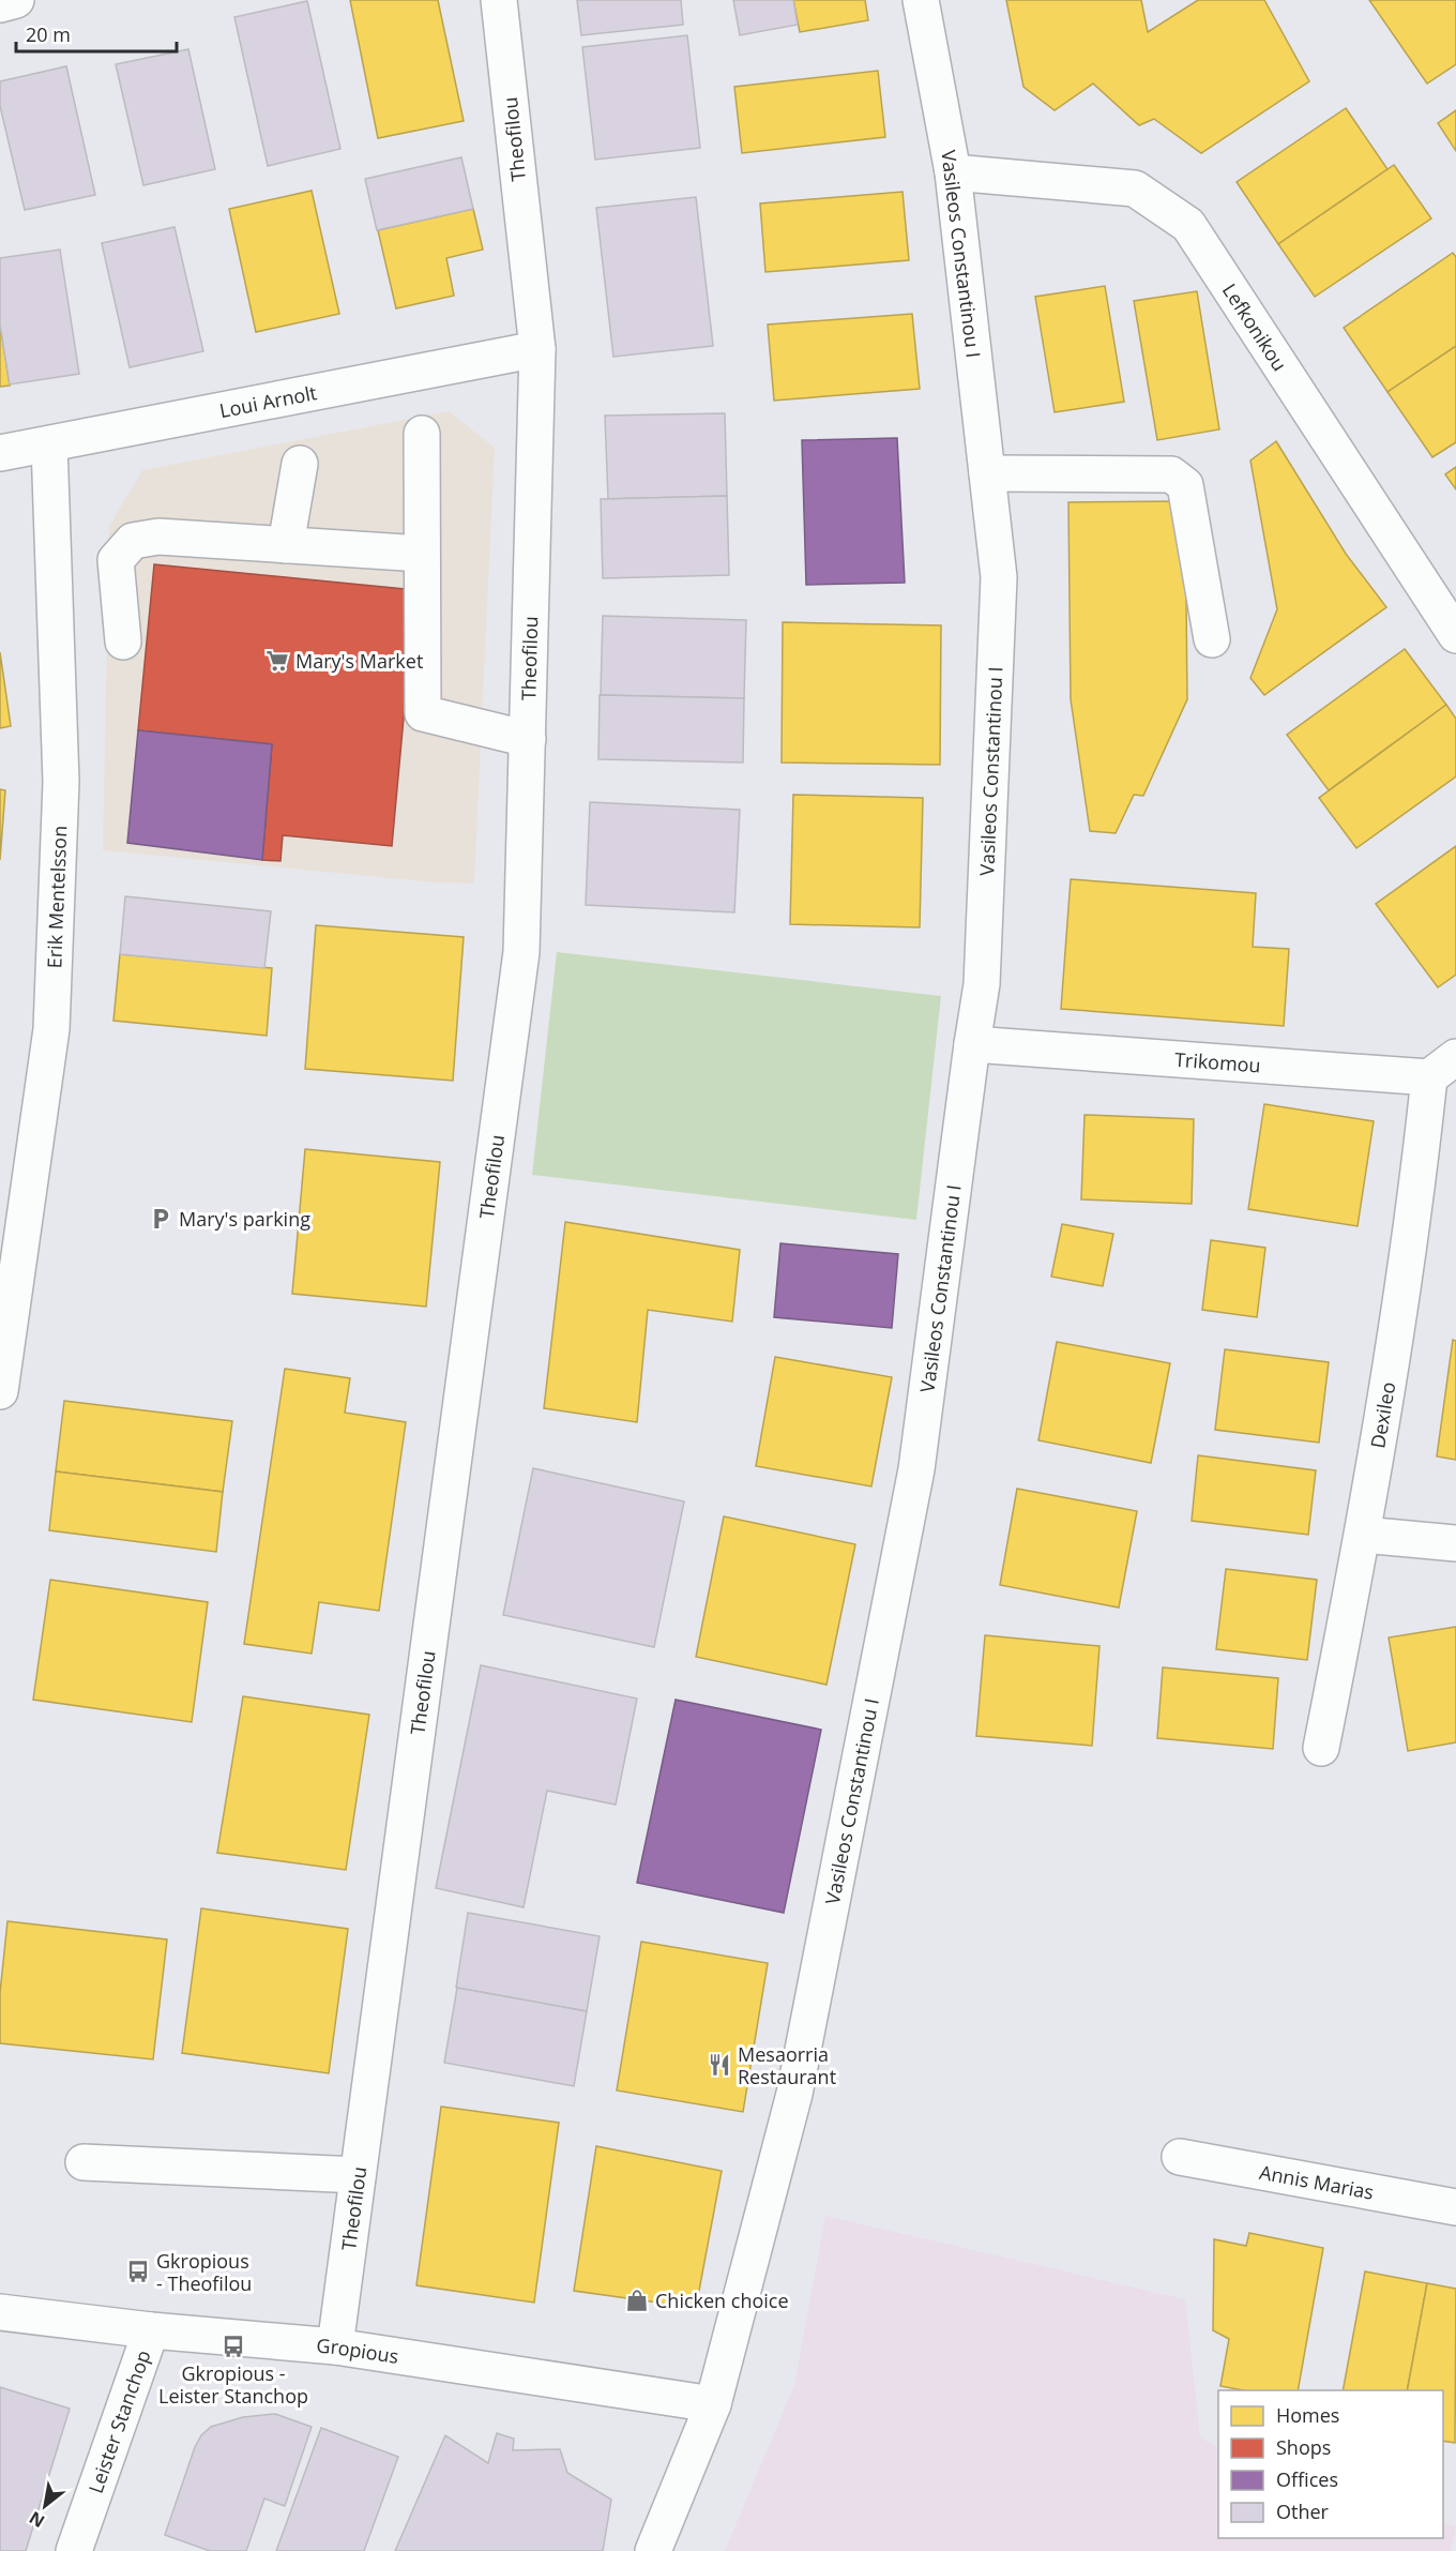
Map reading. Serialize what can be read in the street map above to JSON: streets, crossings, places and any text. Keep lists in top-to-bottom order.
{
  "streets": {
    "street": [
      "Theofilou",
      "Vasileos Constantinou I",
      "Lefkonikou",
      "Loui Arnolt",
      "Erik Mentelsson",
      "Trikomou",
      "Dexileo",
      "Annis Marias",
      "Gropious",
      "Leister Stanchop"
    ]
  },
  "crossings": [
    ["Theofilou", "Loui Arnolt"],
    ["Theofilou", "Gropious"],
    ["Vasileos Constantinou I", "Lefkonikou"],
    ["Vasileos Constantinou I", "Trikomou"],
    ["Vasileos Constantinou I", "Gropious"],
    ["Loui Arnolt", "Erik Mentelsson"],
    ["Trikomou", "Dexileo"],
    ["Gropious", "Leister Stanchop"]
  ],
  "places": {
    "supermarket": ["Mary's Market"],
    "parking": ["Mary's parking"],
    "restaurant": ["Mesaorria Restaurant"],
    "bus stop": ["Gkropious - Theofilou", "Gkropious - Leister Stanchop"],
    "shop": ["Chicken choice"]
  },
  "legend": [
    "Homes",
    "Shops",
    "Offices",
    "Other"
  ],
  "scale_bar": "20 m",
  "north": "bottom left"
}
